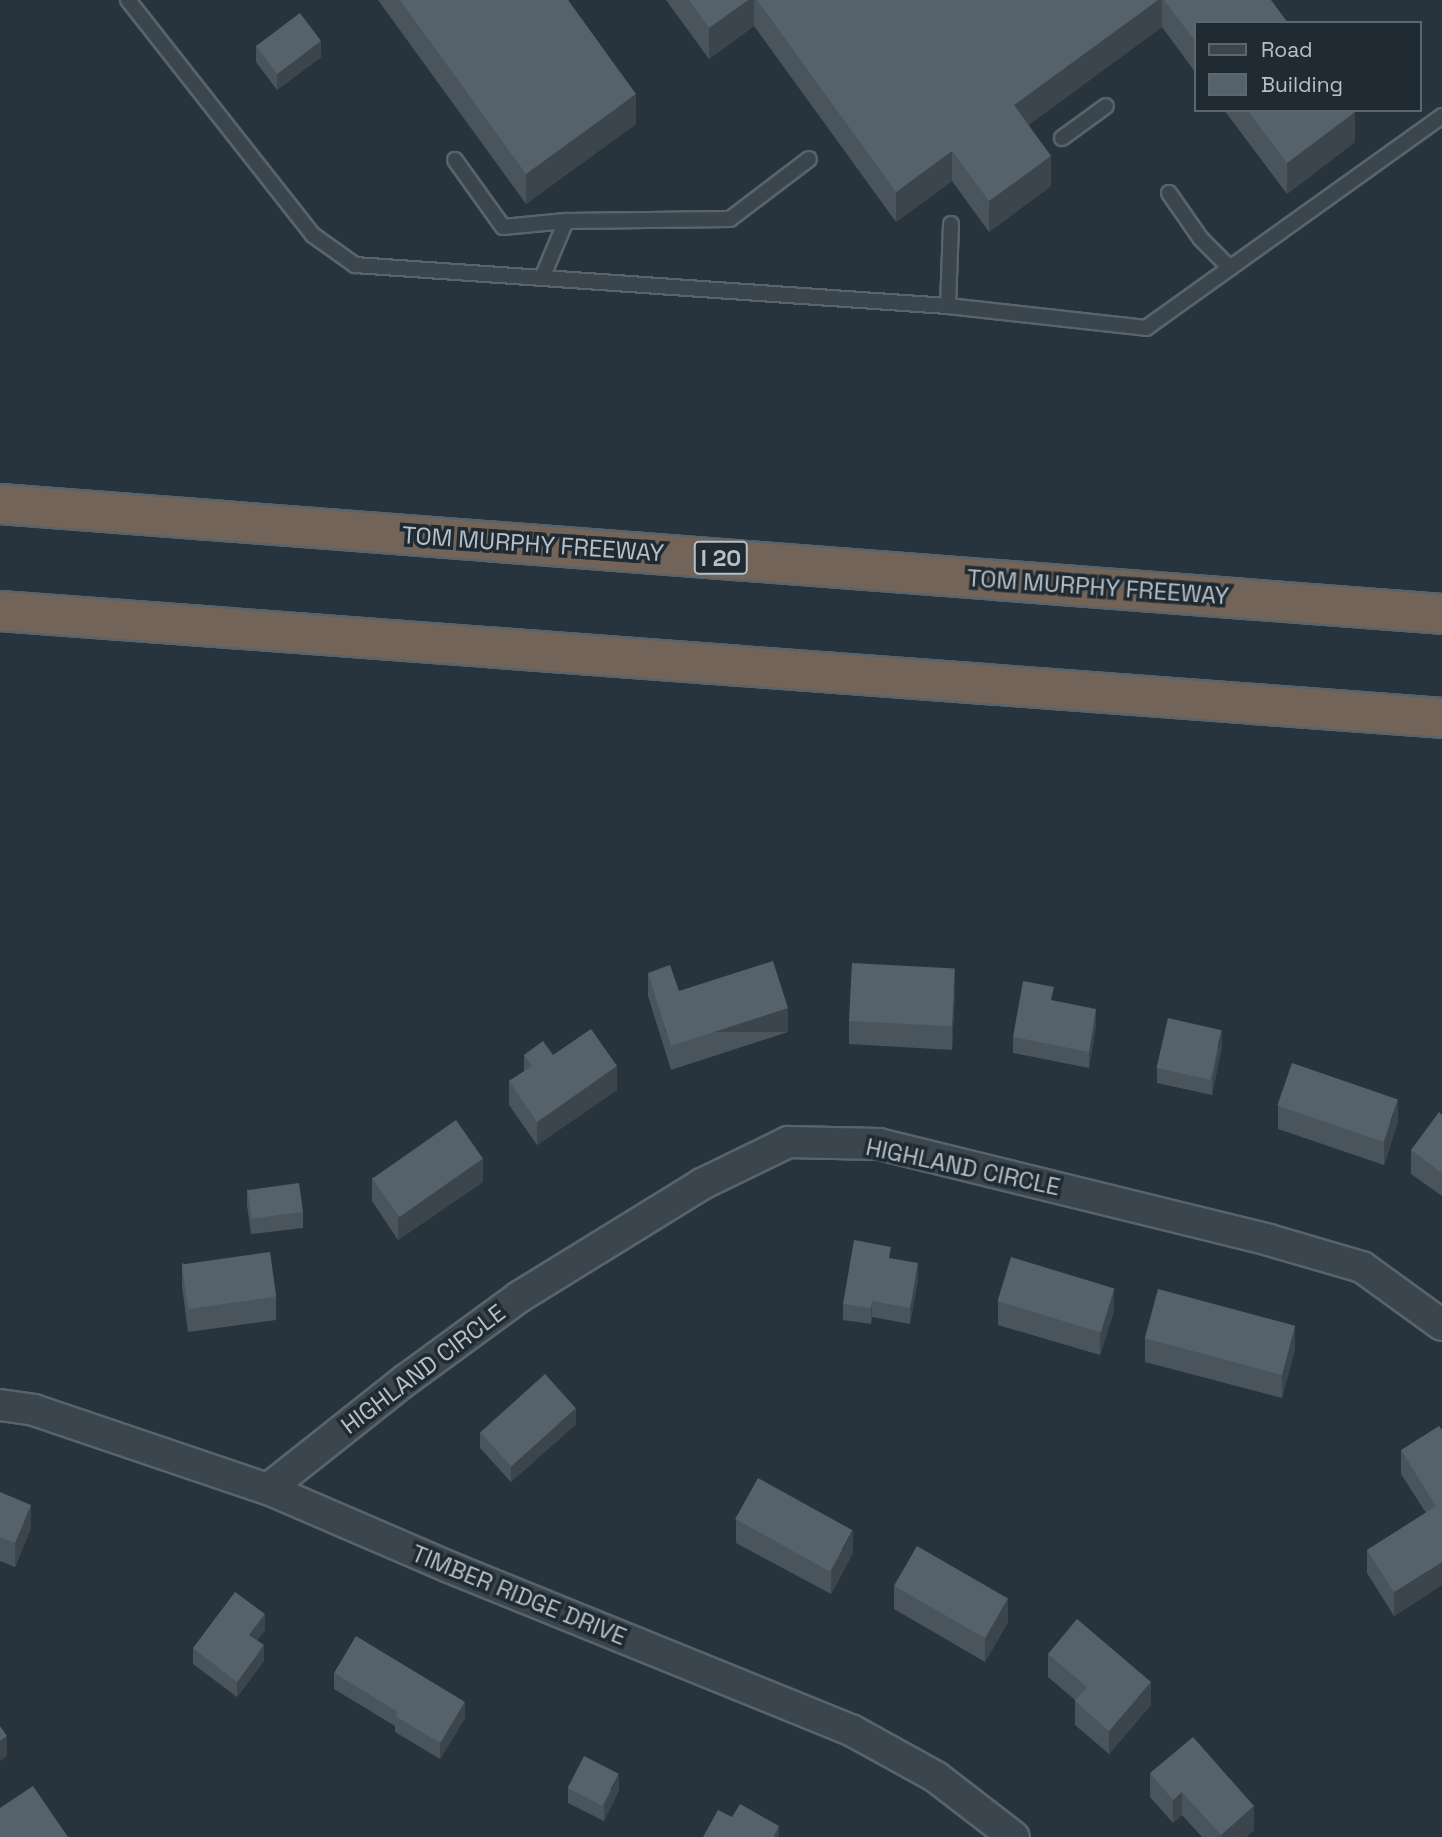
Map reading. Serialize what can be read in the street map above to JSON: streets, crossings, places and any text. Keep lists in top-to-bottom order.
{
  "streets": {
    "highway": ["TOM MURPHY FREEWAY", "I 20"],
    "street": ["HIGHLAND CIRCLE", "TIMBER RIDGE DRIVE"]
  },
  "crossings": [
    ["HIGHLAND CIRCLE", "TIMBER RIDGE DRIVE"]
  ],
  "legend": ["Road", "Building"]
}
